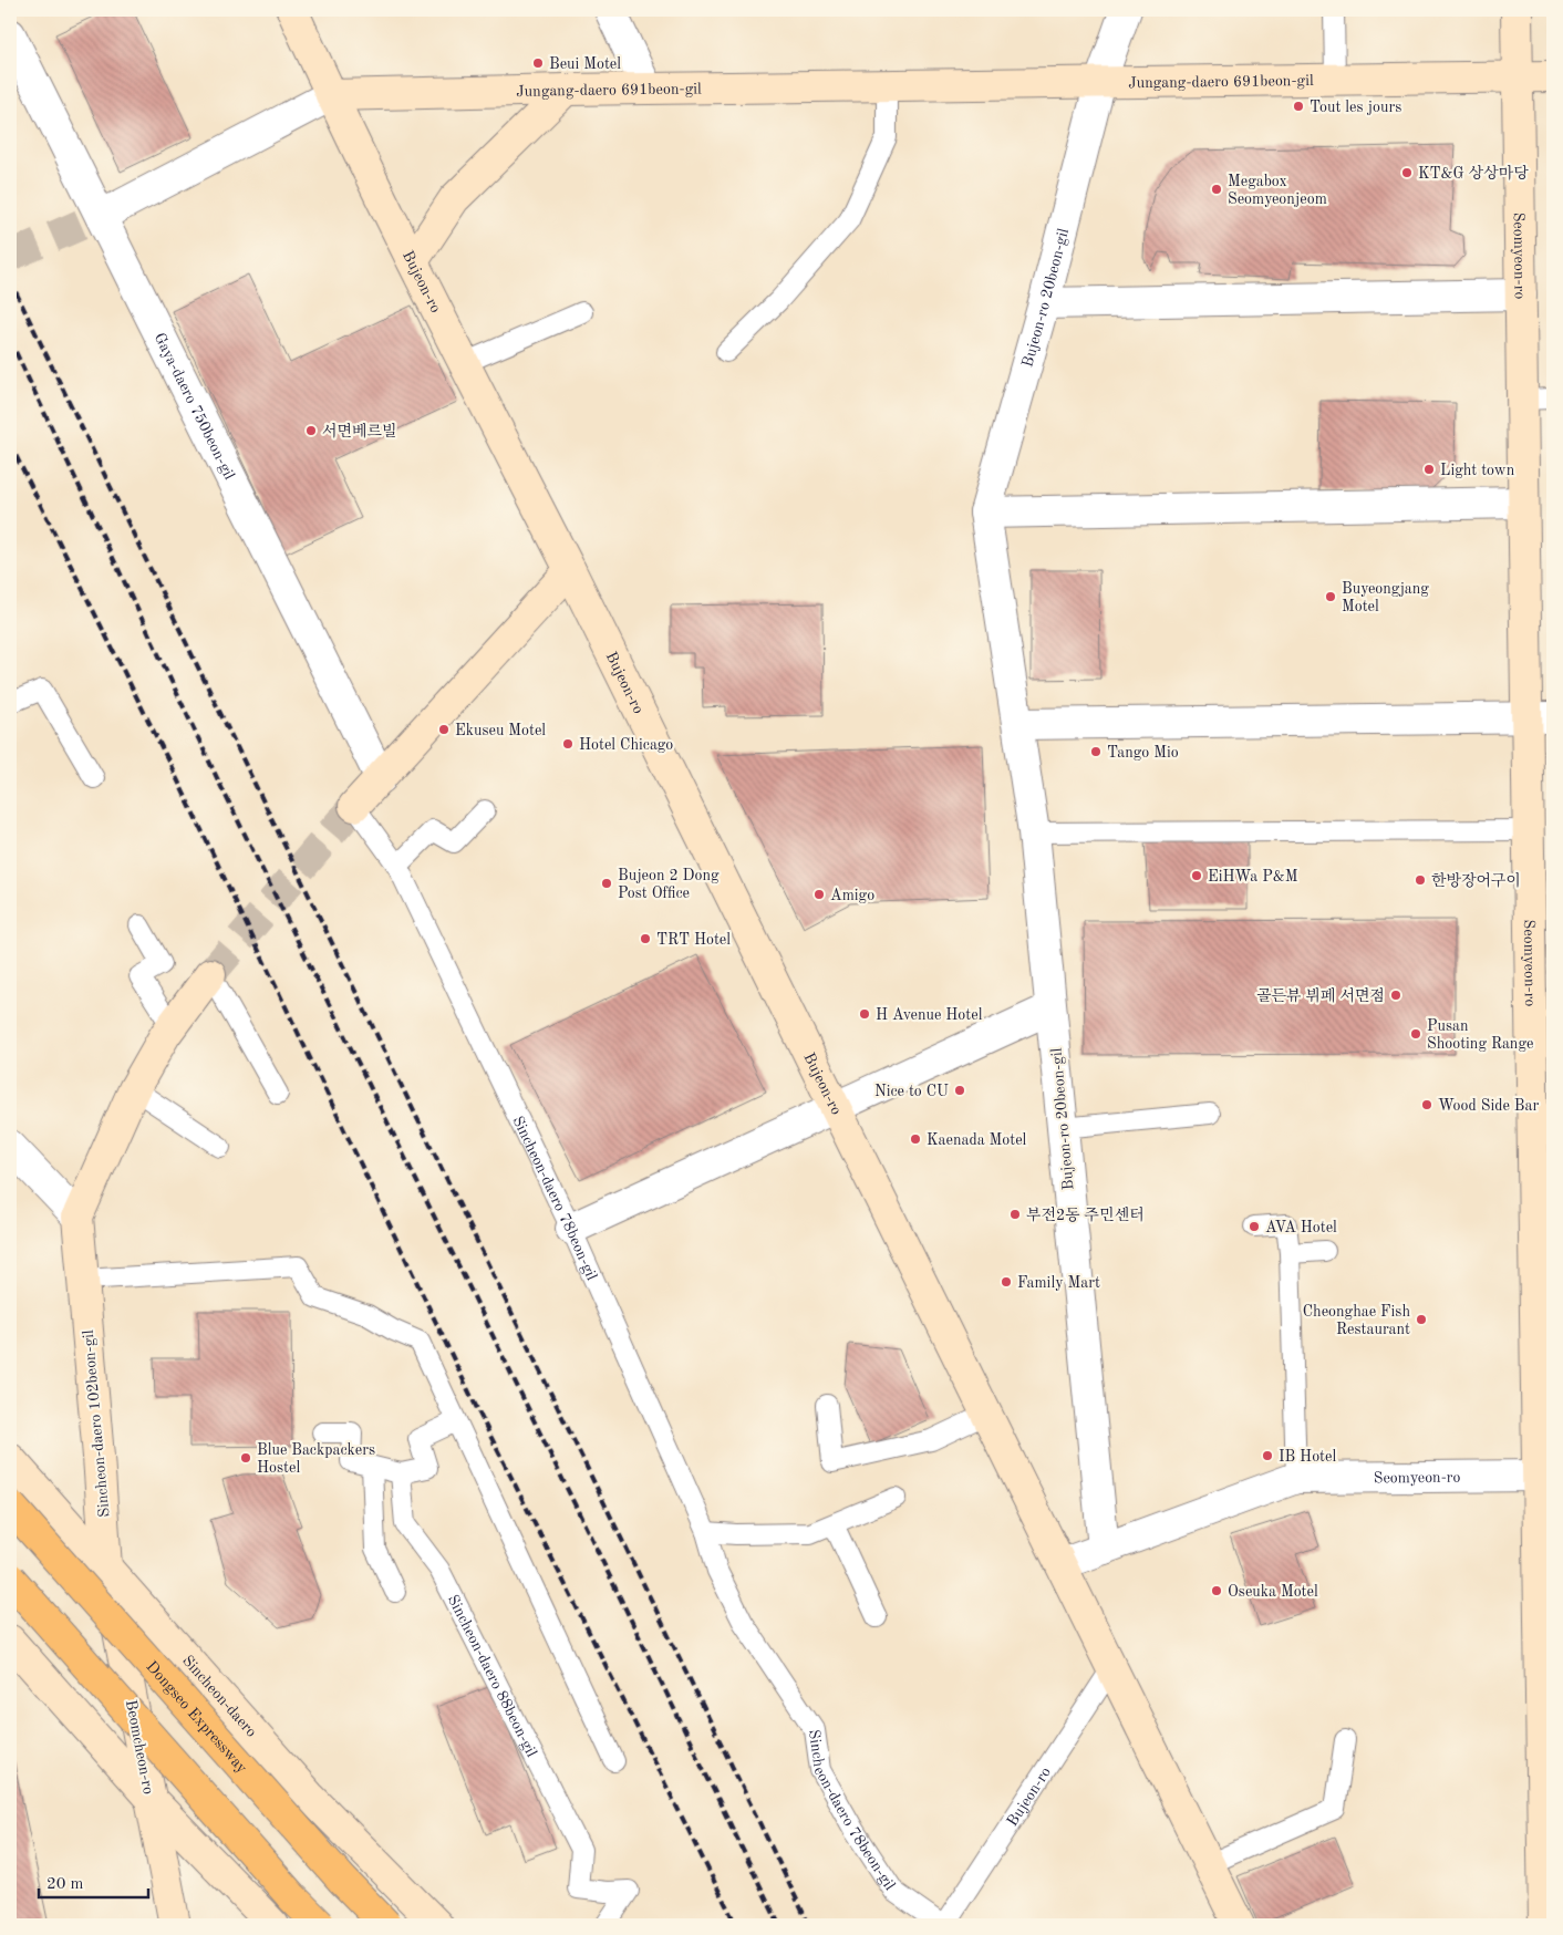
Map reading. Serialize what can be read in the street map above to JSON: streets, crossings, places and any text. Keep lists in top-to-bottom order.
{
  "streets": {
    "highway": ["Dongseo Expressway"],
    "main road": [
      "Jungang-daero 691beon-gil",
      "Seomyeon-ro",
      "Bujeon-ro",
      "Sincheon-daero 102beon-gil",
      "Sincheon-daero",
      "Beomcheon-ro"
    ],
    "street": ["Bujeon-ro 20beon-gil", "Gaya-daero 750beon-gil"],
    "lane": ["Sincheon-daero 78beon-gil", "Sincheon-daero 88beon-gil"]
  },
  "crossings": [
    ["Jungang-daero 691beon-gil", "Seomyeon-ro"],
    ["Jungang-daero 691beon-gil", "Bujeon-ro"],
    ["Jungang-daero 691beon-gil", "Bujeon-ro 20beon-gil"],
    ["Bujeon-ro", "Sincheon-daero 78beon-gil"],
    ["Sincheon-daero 102beon-gil", "Sincheon-daero"],
    ["Sincheon-daero 102beon-gil", "Beomcheon-ro"],
    ["Sincheon-daero", "Beomcheon-ro"]
  ],
  "places": [
    "Beui Motel",
    "Tout les jours",
    "KT&G 상상마당",
    "Megabox Seomyeonjeom",
    "서면베르빌",
    "Light town",
    "Buyeongjang Motel",
    "Ekuseu Motel",
    "Hotel Chicago",
    "Tango Mio",
    "EiHWa P&M",
    "한방장어구이",
    "Bujeon 2 Dong Post Office",
    "Amigo",
    "TRT Hotel",
    "골든뷰 뷔페 서면점",
    "H Avenue Hotel",
    "Pusan Shooting Range",
    "Nice to CU",
    "Wood Side Bar",
    "Kaenada Motel",
    "부전2동 주민센터",
    "AVA Hotel",
    "Family Mart",
    "Cheonghae Fish Restaurant",
    "IB Hotel",
    "Blue Backpackers Hostel",
    "Oseuka Motel"
  ],
  "scale_bar": "20 m"
}
